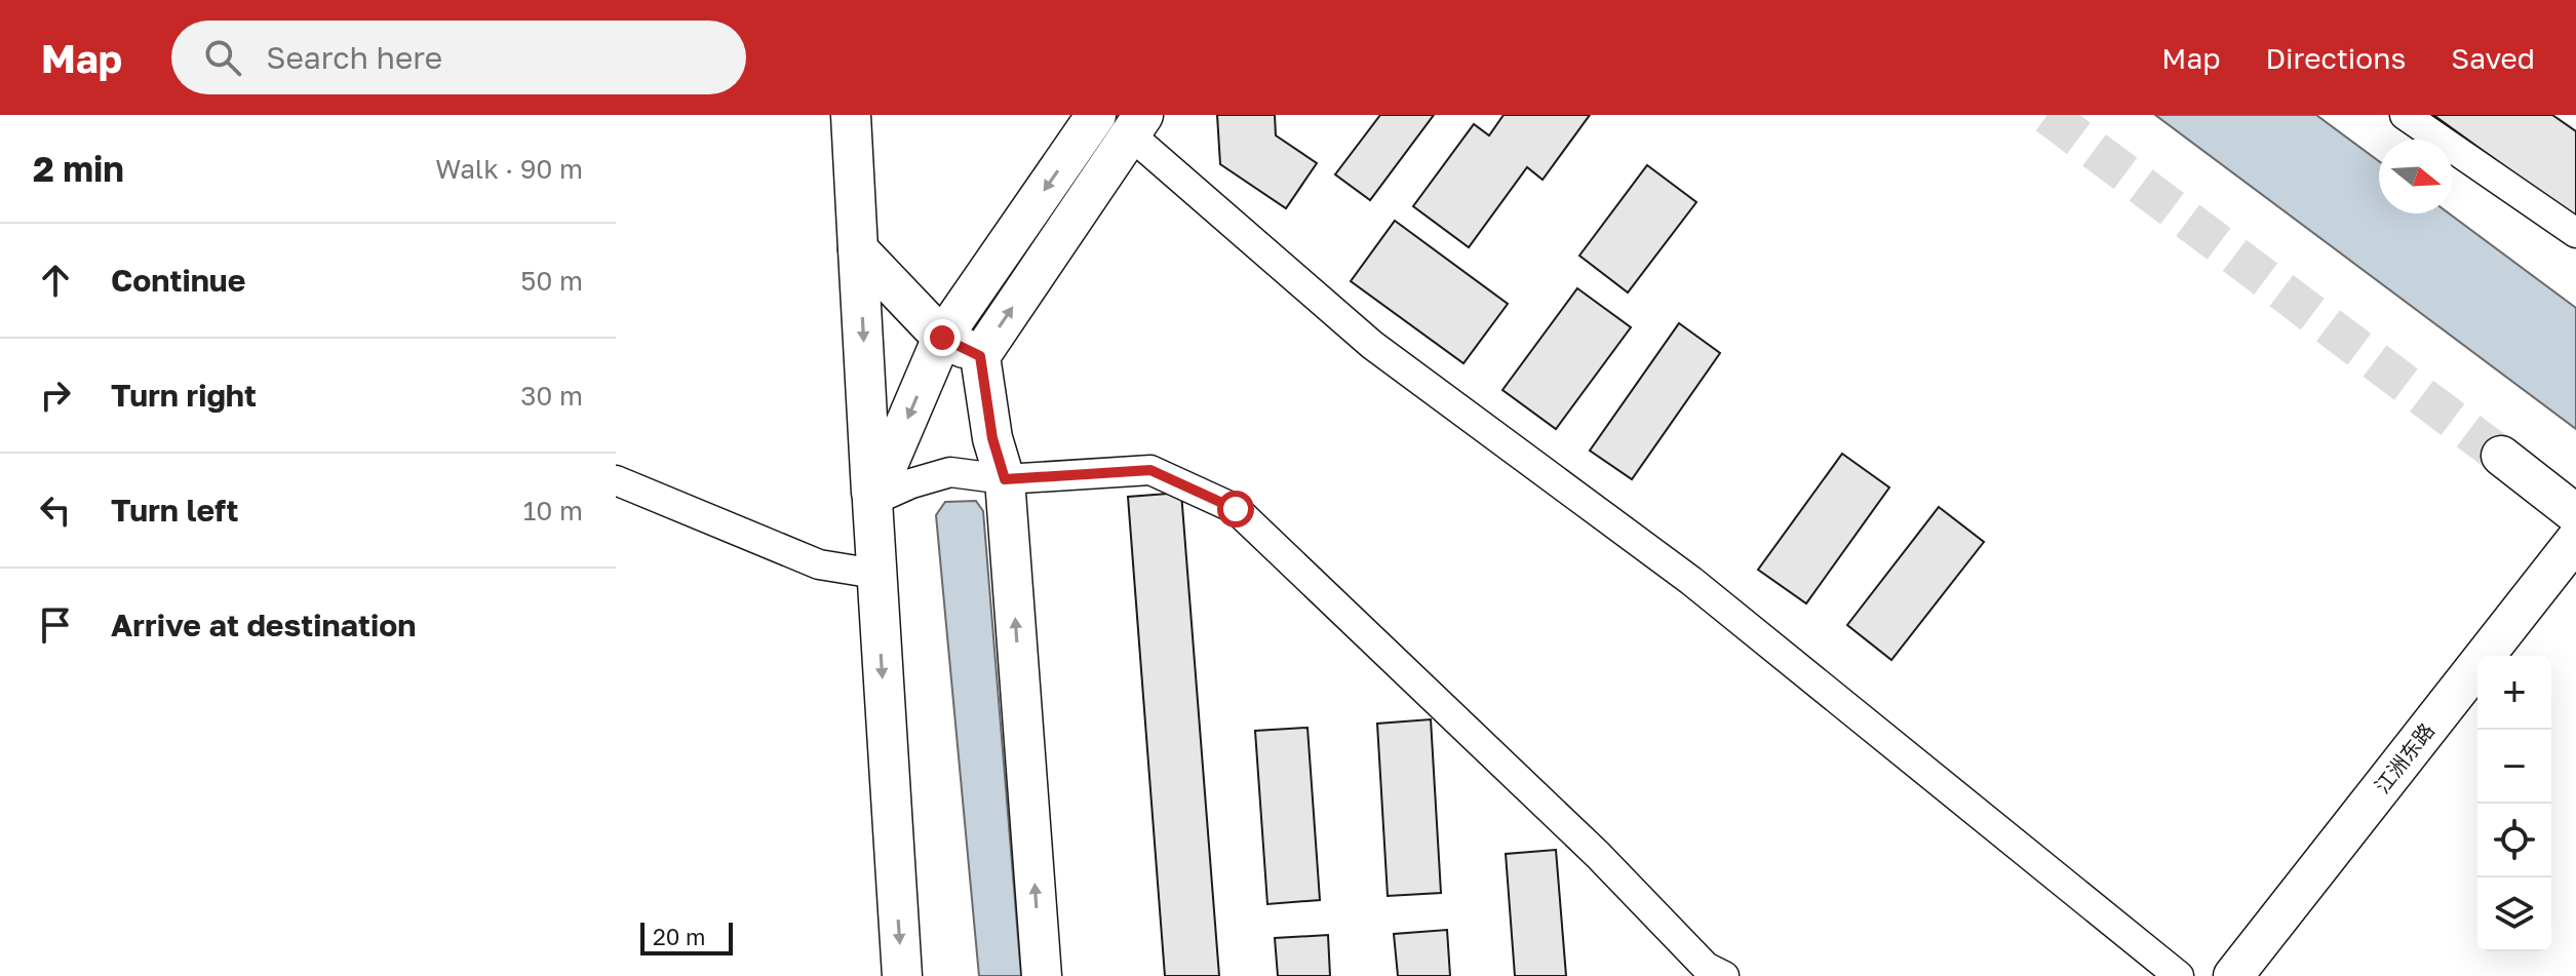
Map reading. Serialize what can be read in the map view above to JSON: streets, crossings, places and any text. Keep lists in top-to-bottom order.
{
  "streets": {
    "main road": ["江洲东路"]
  },
  "scale_bar": "20 m",
  "north": "right",
  "page": {
    "header": "Map",
    "search": "Search here",
    "nav": ["Map", "Directions", "Saved"],
    "heading": ["2 min", "Walk · 90 m"],
    "list": [
      ["Continue", "50 m"],
      ["Turn right", "30 m"],
      ["Turn left", "10 m"],
      "Arrive at destination"
    ],
    "map_buttons": ["+", "−"],
    "scale": "20 m"
  }
}
